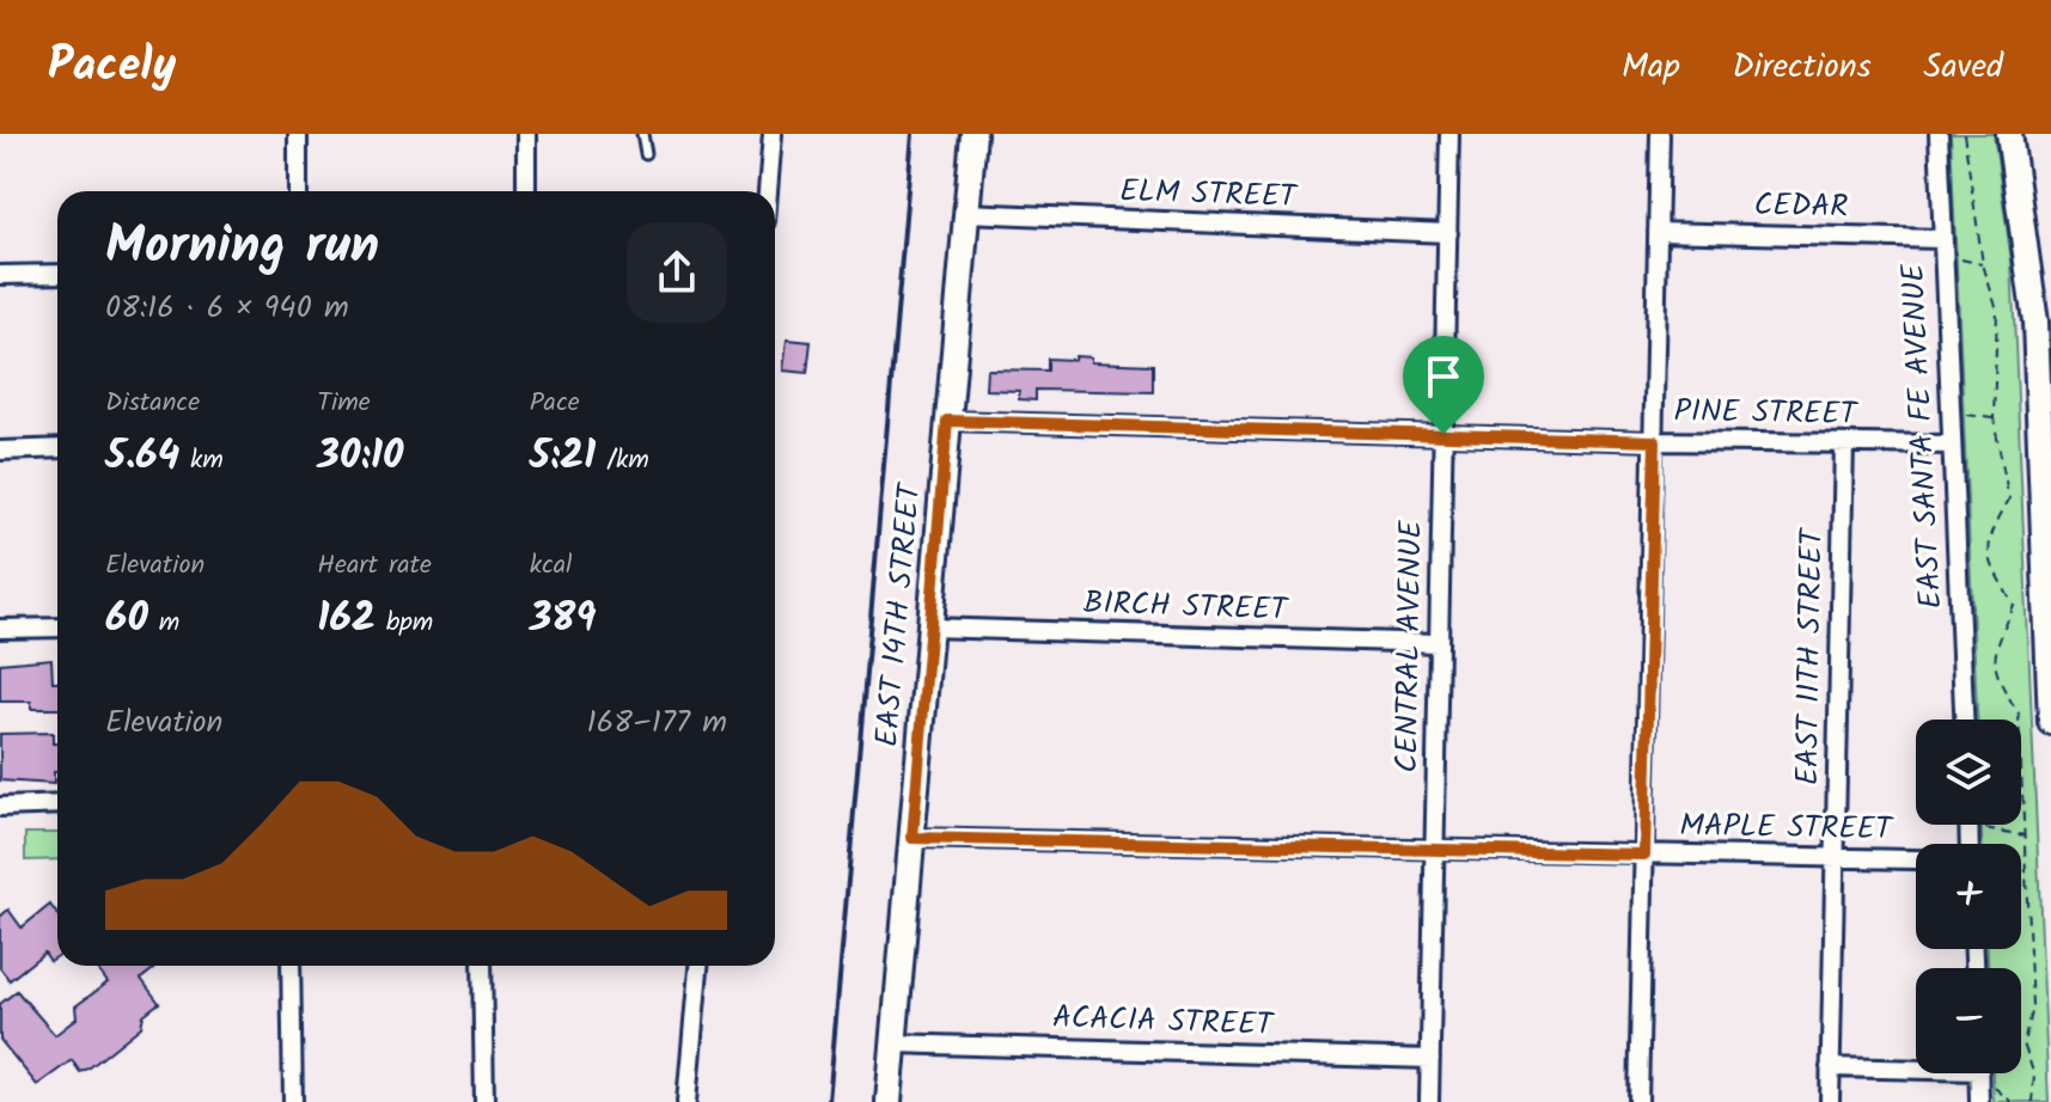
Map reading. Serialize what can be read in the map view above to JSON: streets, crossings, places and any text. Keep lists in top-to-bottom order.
{
  "streets": {
    "street": [
      "ELM STREET",
      "CEDAR",
      "PINE STREET",
      "EAST SANTA FE AVENUE",
      "BIRCH STREET",
      "EAST 14TH STREET",
      "CENTRAL AVENUE",
      "EAST 11TH STREET",
      "MAPLE STREET",
      "ACACIA STREET"
    ]
  },
  "crossings": [
    ["ELM STREET", "EAST 14TH STREET"],
    ["ELM STREET", "CENTRAL AVENUE"],
    ["CEDAR", "EAST SANTA FE AVENUE"],
    ["PINE STREET", "EAST SANTA FE AVENUE"],
    ["PINE STREET", "EAST 14TH STREET"],
    ["PINE STREET", "CENTRAL AVENUE"],
    ["PINE STREET", "EAST 11TH STREET"],
    ["BIRCH STREET", "EAST 14TH STREET"],
    ["BIRCH STREET", "CENTRAL AVENUE"],
    ["EAST 14TH STREET", "MAPLE STREET"],
    ["EAST 14TH STREET", "ACACIA STREET"],
    ["CENTRAL AVENUE", "MAPLE STREET"],
    ["CENTRAL AVENUE", "ACACIA STREET"],
    ["EAST 11TH STREET", "MAPLE STREET"]
  ],
  "page": {
    "header": "Pacely",
    "nav": ["Map", "Directions", "Saved"],
    "heading": ["Morning run", "08:16 · 6 × 940 m"],
    "stats": [
      ["Distance", "5.64 km"],
      ["Time", "30:10"],
      ["Pace", "5:21 /km"],
      ["Elevation", "60 m"],
      ["Heart rate", "162 bpm"],
      ["kcal", "389"]
    ],
    "chart": ["Elevation", "168–177 m"],
    "map_buttons": ["+", "−"]
  }
}
